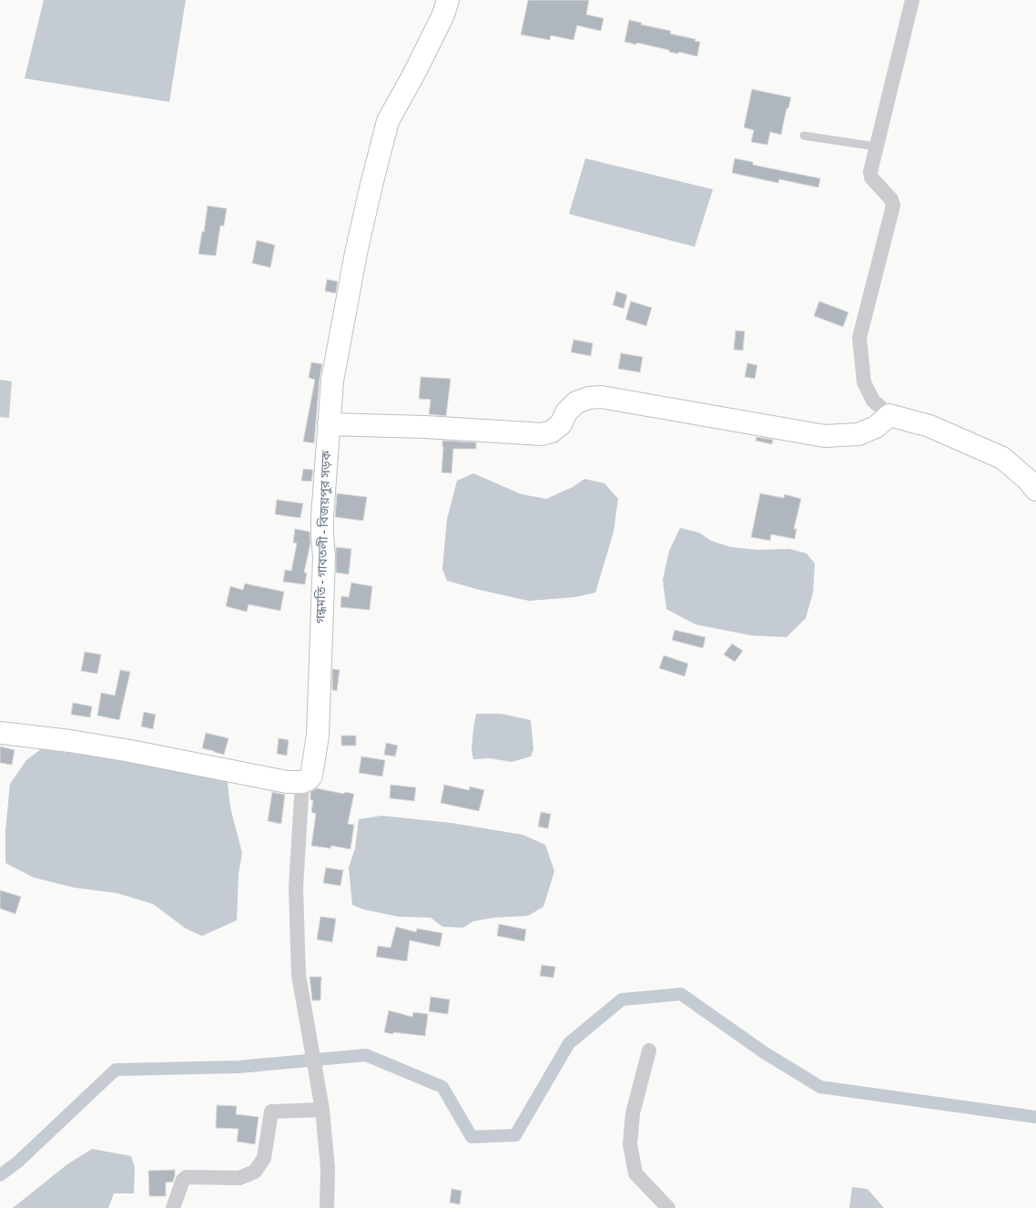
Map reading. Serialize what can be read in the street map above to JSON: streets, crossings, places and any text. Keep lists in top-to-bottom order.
{
  "streets": {
    "main road": ["গন্ধমতি - গাবতলী - বিজয়পুর সড়ক"]
  }
}
